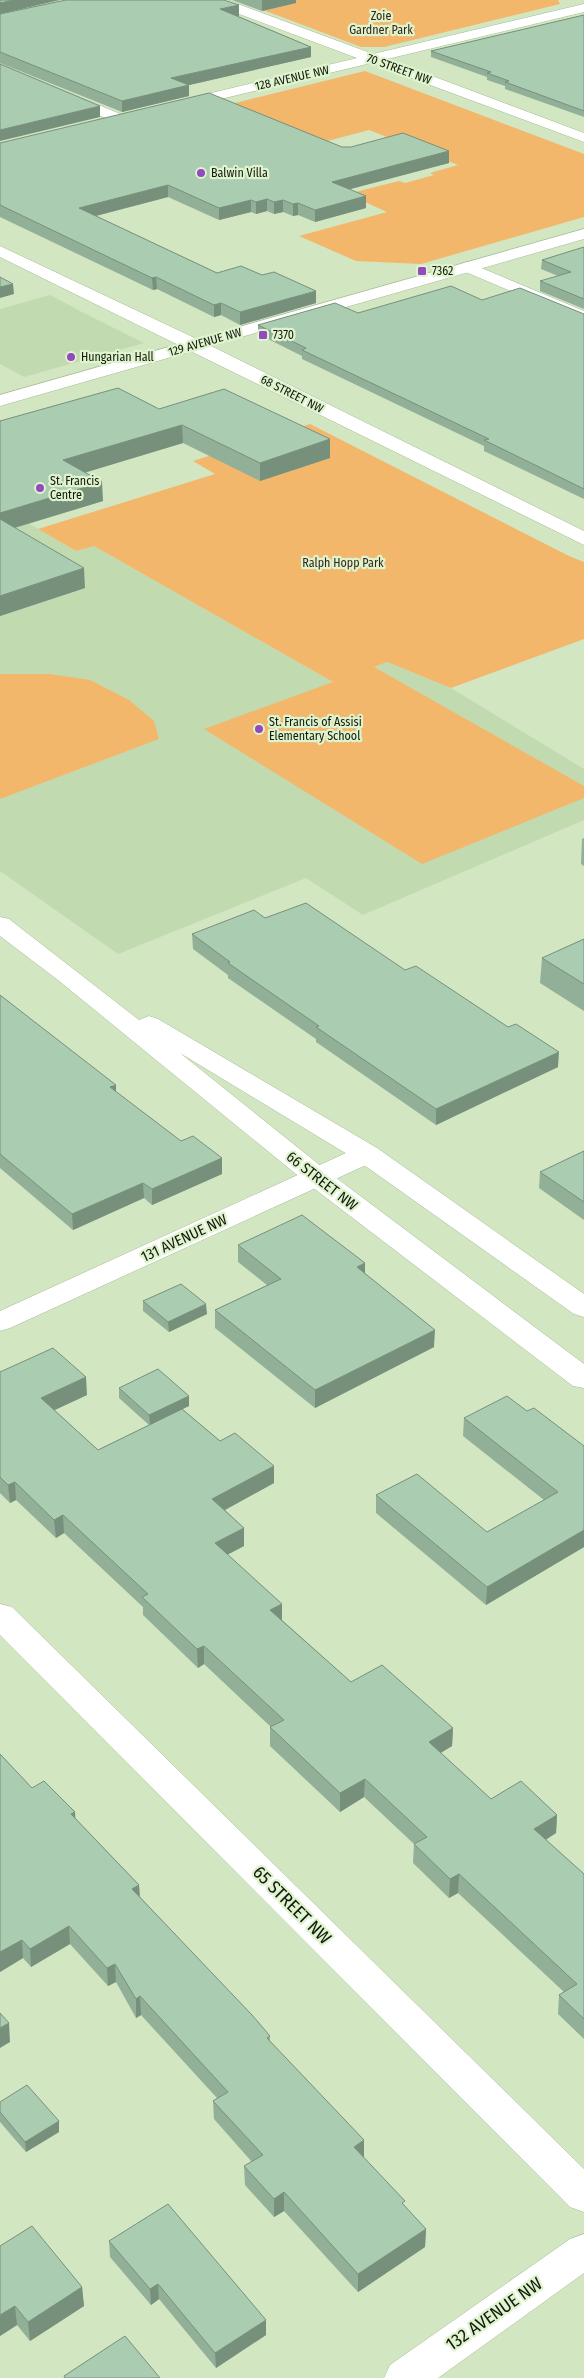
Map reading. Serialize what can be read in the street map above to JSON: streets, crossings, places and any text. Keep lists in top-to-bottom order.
{
  "streets": {
    "street": [
      "70 STREET NW",
      "128 AVENUE NW",
      "129 AVENUE NW",
      "68 STREET NW",
      "66 STREET NW",
      "131 AVENUE NW",
      "65 STREET NW",
      "132 AVENUE NW"
    ]
  },
  "crossings": [
    ["70 STREET NW", "128 AVENUE NW"],
    ["129 AVENUE NW", "68 STREET NW"],
    ["66 STREET NW", "131 AVENUE NW"]
  ],
  "parks": ["Zoie Gardner Park", "Ralph Hopp Park"],
  "places": {
    "other": [
      "Balwin Villa",
      "Hungarian Hall",
      "St. Francis Centre",
      "St. Francis of Assisi Elementary School"
    ],
    "transit": ["7362", "7370"]
  }
}
